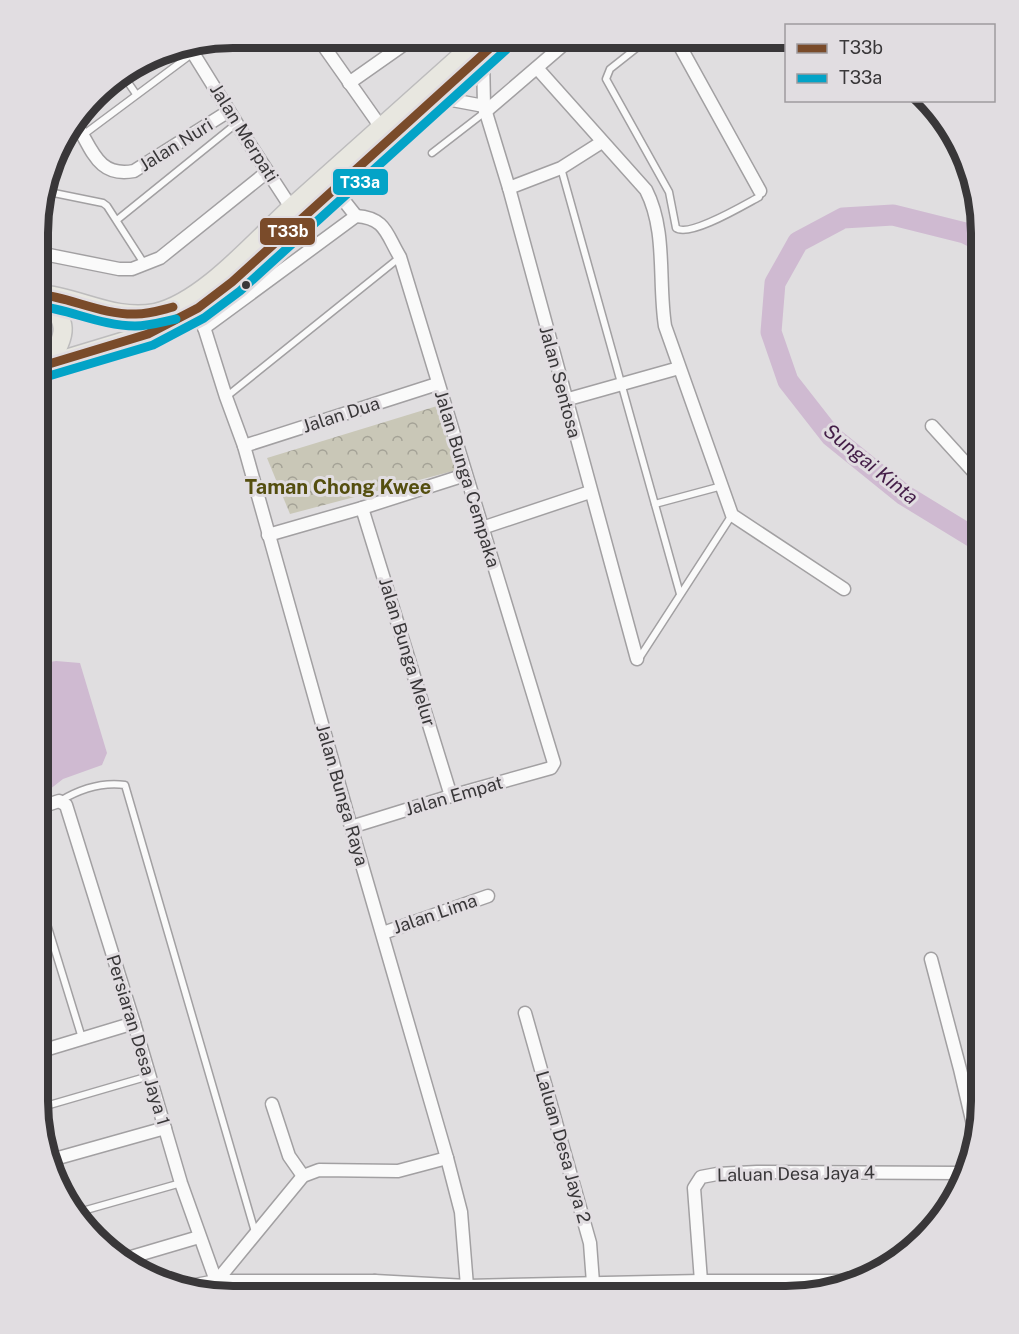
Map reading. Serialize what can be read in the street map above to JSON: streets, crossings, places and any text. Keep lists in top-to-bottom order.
{
  "streets": {
    "street": [
      "Jalan Merpati",
      "Jalan Nuri",
      "Jalan Sentosa",
      "Jalan Dua",
      "Jalan Bunga Cempaka",
      "Jalan Bunga Melur",
      "Jalan Bunga Raya",
      "Jalan Empat",
      "Jalan Lima",
      "Persiaran Desa Jaya 1",
      "Laluan Desa Jaya 2",
      "Laluan Desa Jaya 4"
    ]
  },
  "crossings": [
    ["Jalan Merpati", "Jalan Nuri"],
    ["Jalan Dua", "Jalan Bunga Cempaka"],
    ["Jalan Dua", "Jalan Bunga Raya"],
    ["Jalan Bunga Cempaka", "Jalan Empat"],
    ["Jalan Bunga Melur", "Jalan Empat"],
    ["Jalan Bunga Raya", "Jalan Empat"],
    ["Jalan Bunga Raya", "Jalan Lima"]
  ],
  "districts": ["Taman Chong Kwee"],
  "water": ["Sungai Kinta"],
  "lines": ["transit line T33b", "transit line T33a"],
  "legend": ["T33b", "T33a"]
}
